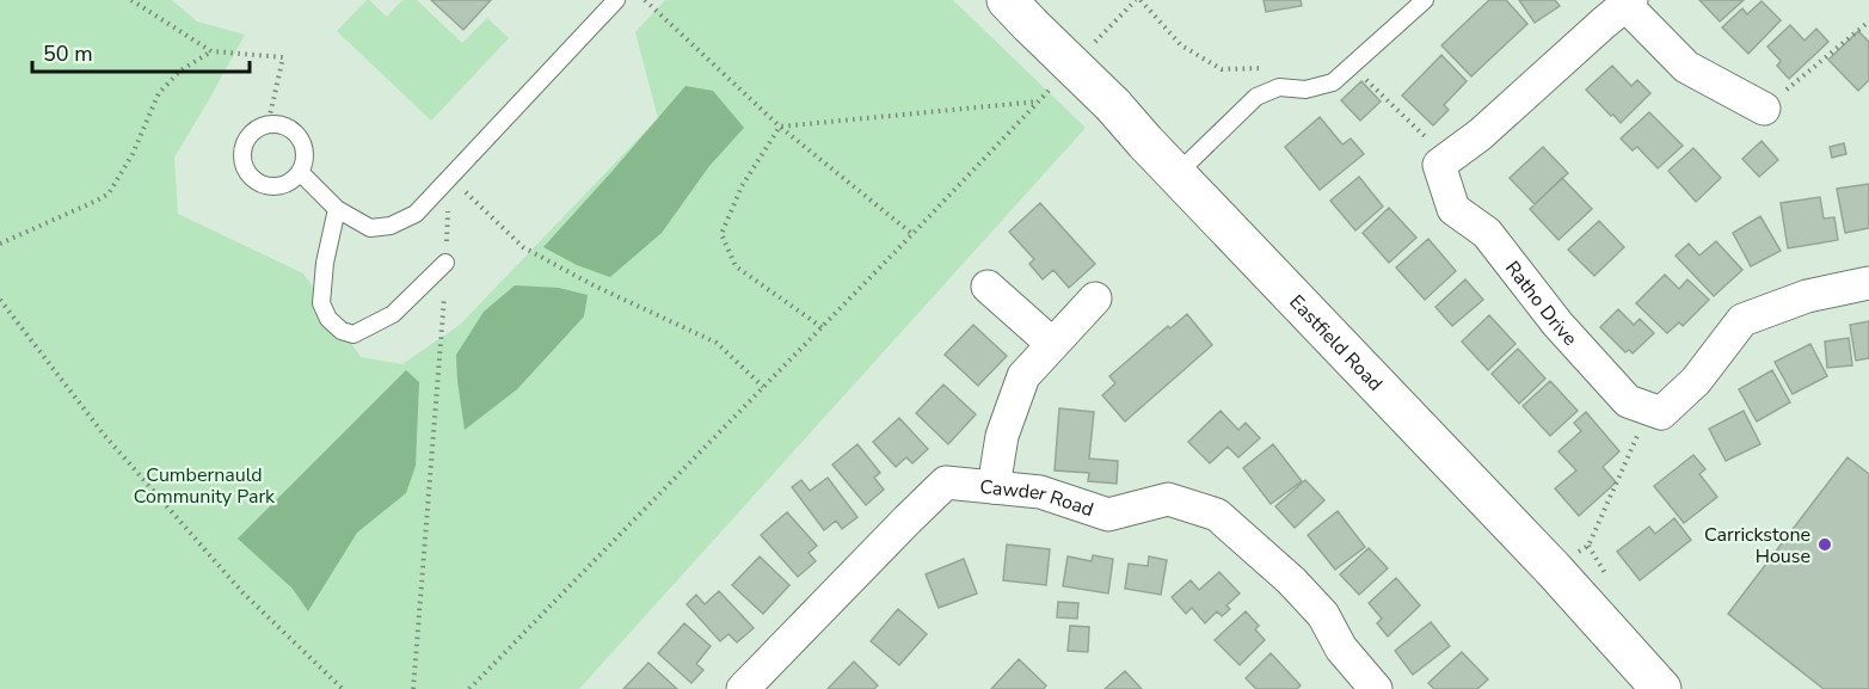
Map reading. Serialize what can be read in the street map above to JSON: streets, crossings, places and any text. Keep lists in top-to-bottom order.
{
  "streets": {
    "street": ["Ratho Drive", "Eastfield Road", "Cawder Road"]
  },
  "parks": ["Cumbernauld Community Park"],
  "places": ["Carrickstone House"],
  "scale_bar": "50 m"
}
